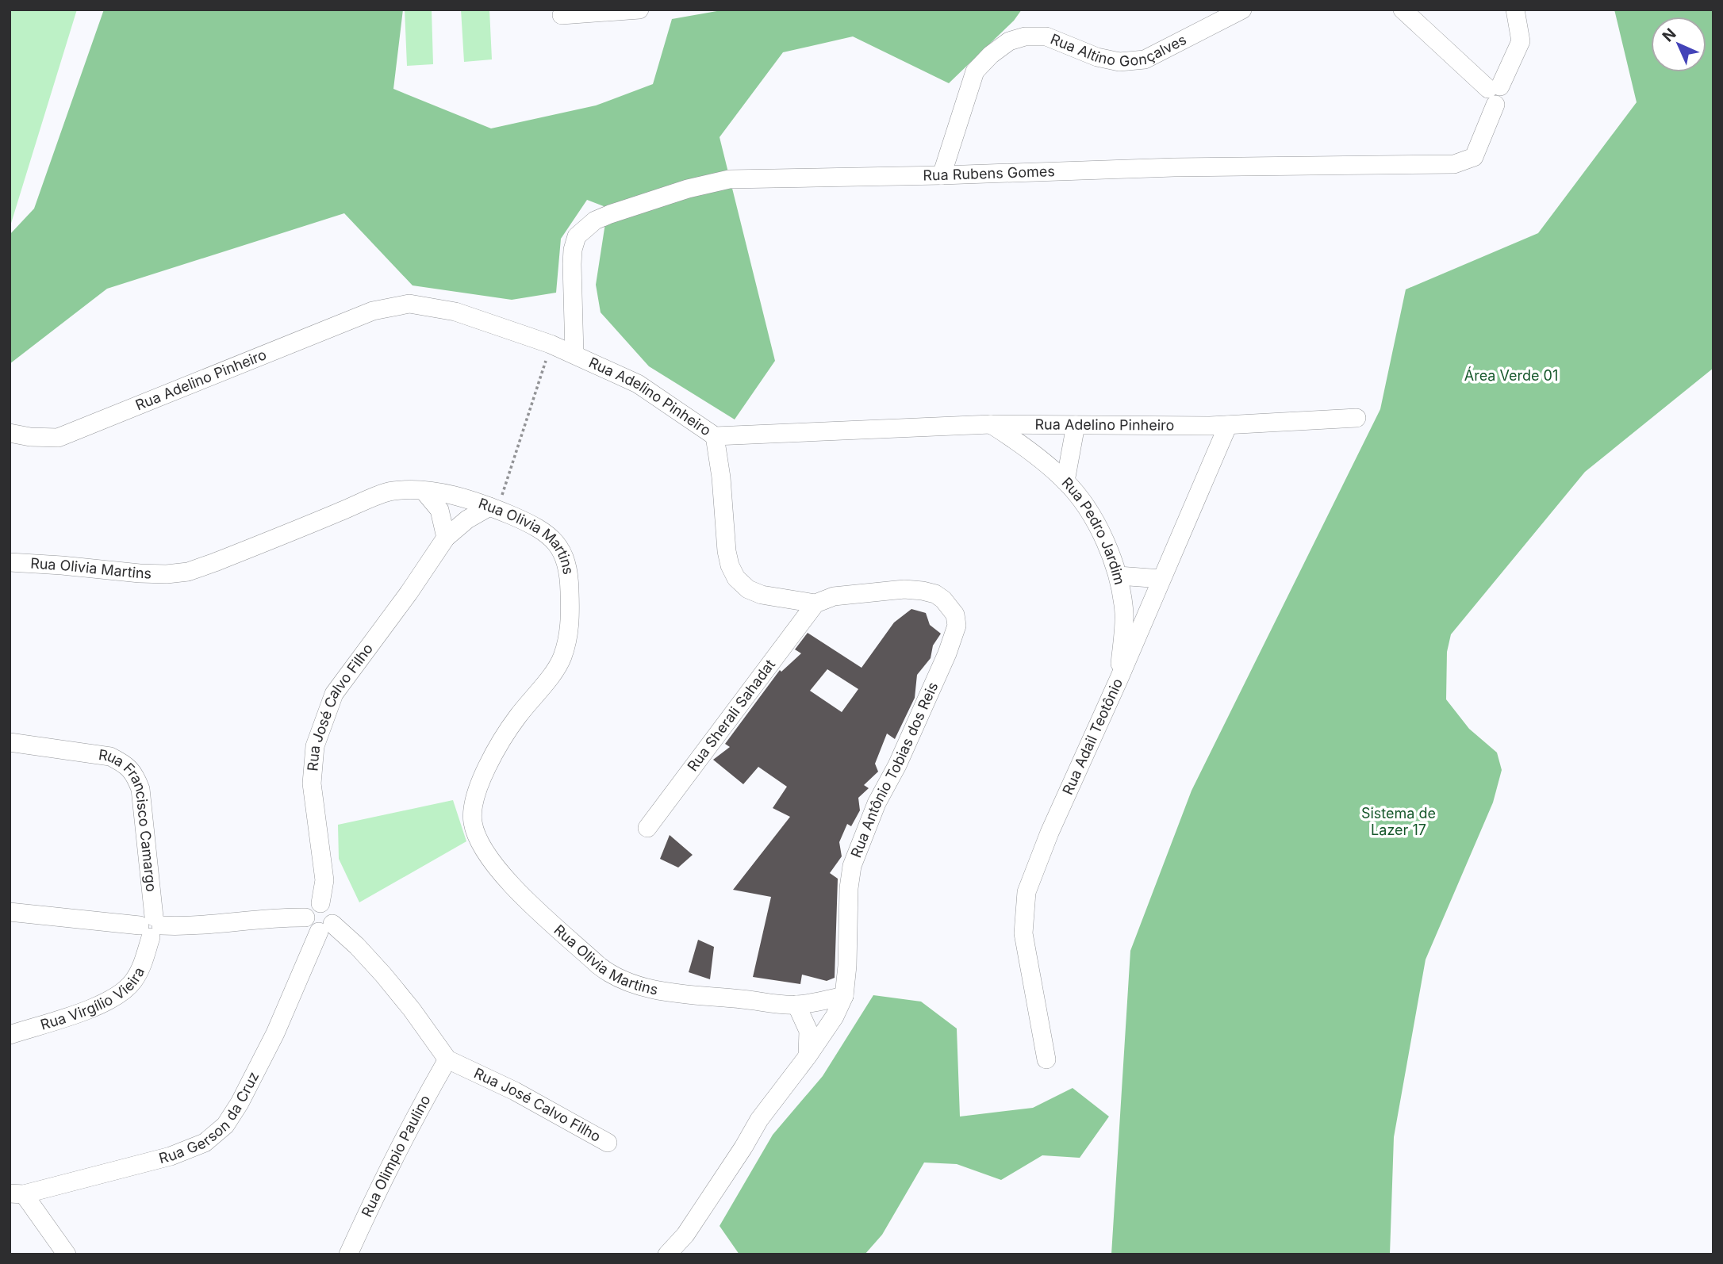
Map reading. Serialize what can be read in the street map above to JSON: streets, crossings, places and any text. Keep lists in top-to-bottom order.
{
  "streets": {
    "street": [
      "Rua Altino Gonçalves",
      "Rua Rubens Gomes",
      "Rua Adelino Pinheiro",
      "Rua Pedro Jardim",
      "Rua Olivia Martins",
      "Rua José Calvo Filho",
      "Rua Sherali Sahadat",
      "Rua Adail Teotônio",
      "Rua Antônio Tobias dos Reis",
      "Rua Francisco Camargo",
      "Rua Virgílio Vieira",
      "Rua Gerson da Cruz",
      "Rua Olimpio Paulino"
    ]
  },
  "crossings": [
    ["Rua Altino Gonçalves", "Rua Rubens Gomes"],
    ["Rua Rubens Gomes", "Rua Adelino Pinheiro"],
    ["Rua Adelino Pinheiro", "Rua Pedro Jardim"],
    ["Rua Adelino Pinheiro", "Rua Adail Teotônio"],
    ["Rua Adelino Pinheiro", "Rua Antônio Tobias dos Reis"],
    ["Rua Pedro Jardim", "Rua Adail Teotônio"],
    ["Rua Olivia Martins", "Rua José Calvo Filho"],
    ["Rua Olivia Martins", "Rua Antônio Tobias dos Reis"],
    ["Rua José Calvo Filho", "Rua Gerson da Cruz"],
    ["Rua José Calvo Filho", "Rua Olimpio Paulino"],
    ["Rua Sherali Sahadat", "Rua Antônio Tobias dos Reis"],
    ["Rua Francisco Camargo", "Rua Virgílio Vieira"]
  ],
  "parks": ["Área Verde 01", "Sistema de Lazer 17"],
  "north": "top left"
}
